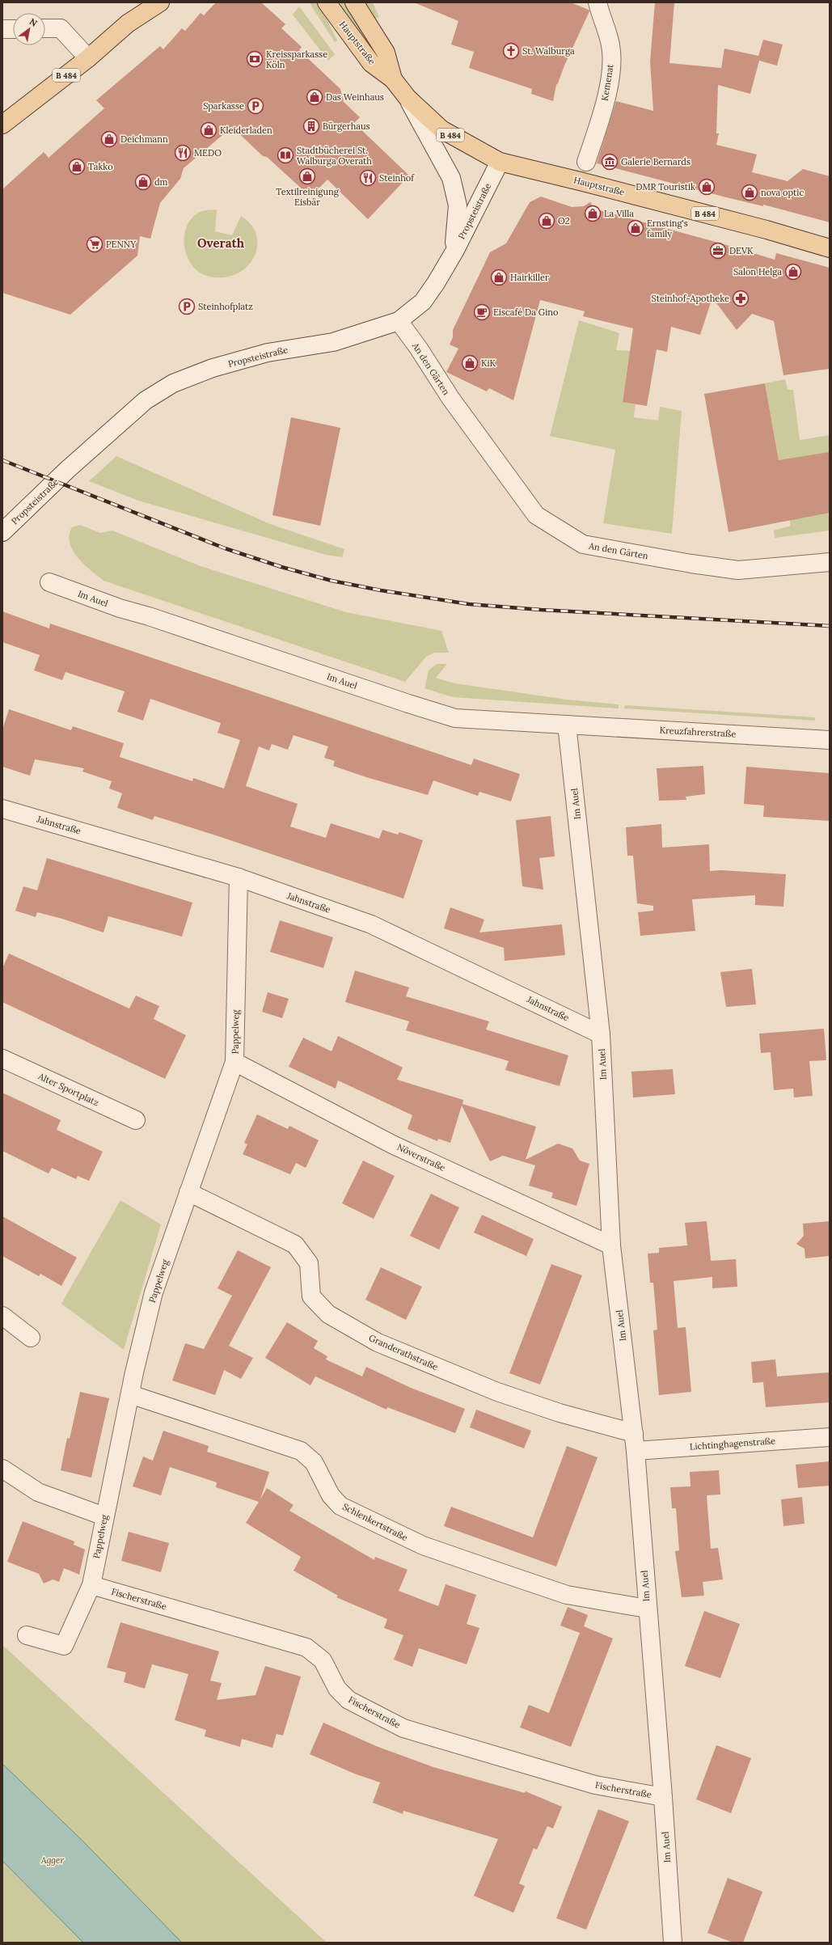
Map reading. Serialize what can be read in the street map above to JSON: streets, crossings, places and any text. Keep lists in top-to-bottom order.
{
  "streets": {
    "main road": ["Hauptstraße", "B 484"],
    "street": [
      "Kemenat",
      "Propsteistraße",
      "An den Gärten",
      "Im Auel",
      "Kreuzfahrerstraße",
      "Jahnstraße",
      "Pappelweg",
      "Alter Sportplatz",
      "Növerstraße",
      "Granderathstraße",
      "Lichtinghagenstraße",
      "Schlenkertstraße",
      "Fischerstraße"
    ]
  },
  "crossings": [
    ["Hauptstraße", "Propsteistraße"],
    ["Propsteistraße", "An den Gärten"],
    ["Im Auel", "Kreuzfahrerstraße"],
    ["Im Auel", "Jahnstraße"],
    ["Im Auel", "Növerstraße"],
    ["Im Auel", "Granderathstraße"],
    ["Im Auel", "Lichtinghagenstraße"],
    ["Im Auel", "Schlenkertstraße"],
    ["Im Auel", "Fischerstraße"],
    ["Jahnstraße", "Pappelweg"],
    ["Pappelweg", "Növerstraße"],
    ["Pappelweg", "Granderathstraße"],
    ["Pappelweg", "Schlenkertstraße"],
    ["Pappelweg", "Fischerstraße"]
  ],
  "districts": ["Overath"],
  "parks": ["Agger"],
  "places": {
    "church": ["St. Walburga"],
    "bank": ["Kreissparkasse Köln"],
    "shop": [
      "Das Weinhaus",
      "Kleiderladen",
      "Deichmann",
      "Takko",
      "Textilreinigung Eisbär",
      "dm",
      "DMR Touristik",
      "nova optic",
      "La Villa",
      "O2",
      "Ernsting's family",
      "Salon Helga",
      "Hairkiller",
      "KiK"
    ],
    "parking": ["Sparkasse", "Steinhofplatz"],
    "building": ["Bürgerhaus"],
    "restaurant": ["MEDO", "Steinhof"],
    "library": ["Stadtbücherei St. Walburga Overath"],
    "museum": ["Galerie Bernards"],
    "supermarket": ["PENNY"],
    "office": ["DEVK"],
    "pharmacy": ["Steinhof-Apotheke"],
    "cafe": ["Eiscafé Da Gino"]
  },
  "north": "top right"
}
